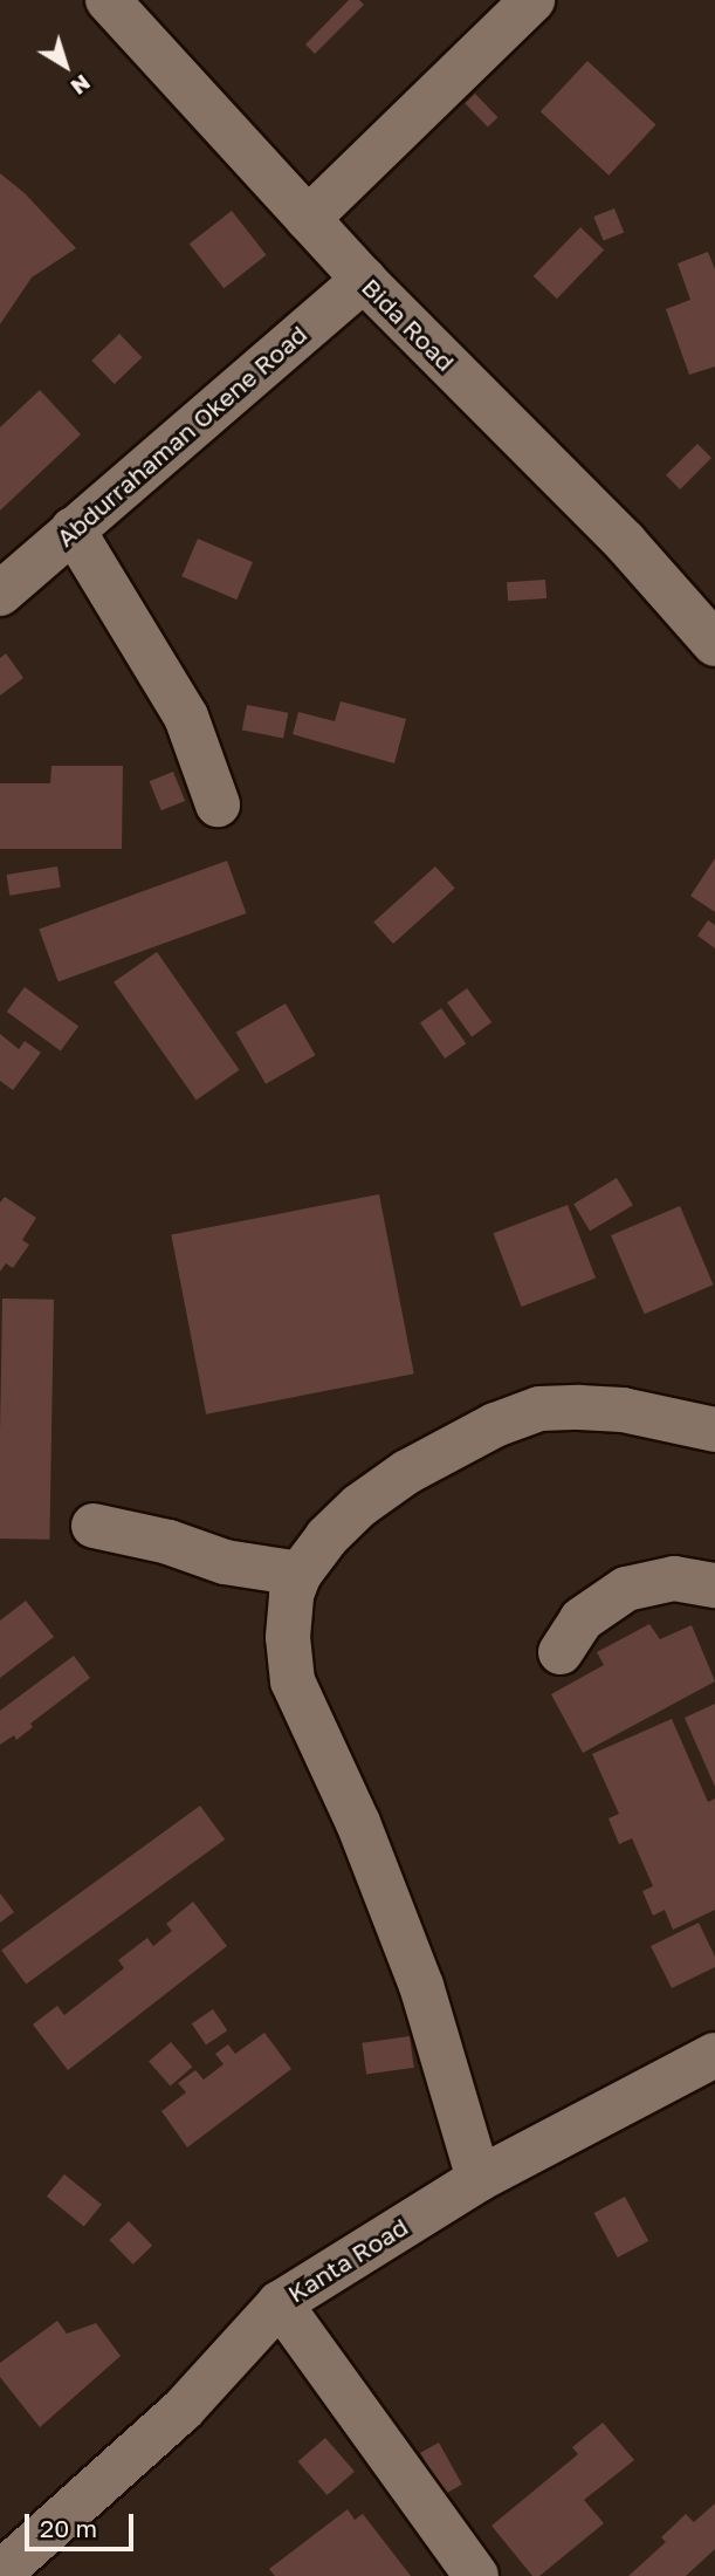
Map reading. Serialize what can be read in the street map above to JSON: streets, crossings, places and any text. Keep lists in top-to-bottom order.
{
  "streets": {
    "street": ["Bida Road", "Abdurrahaman Okene Road", "Kanta Road"]
  },
  "crossings": [
    ["Bida Road", "Abdurrahaman Okene Road"]
  ],
  "scale_bar": "20 m",
  "north": "bottom right"
}
